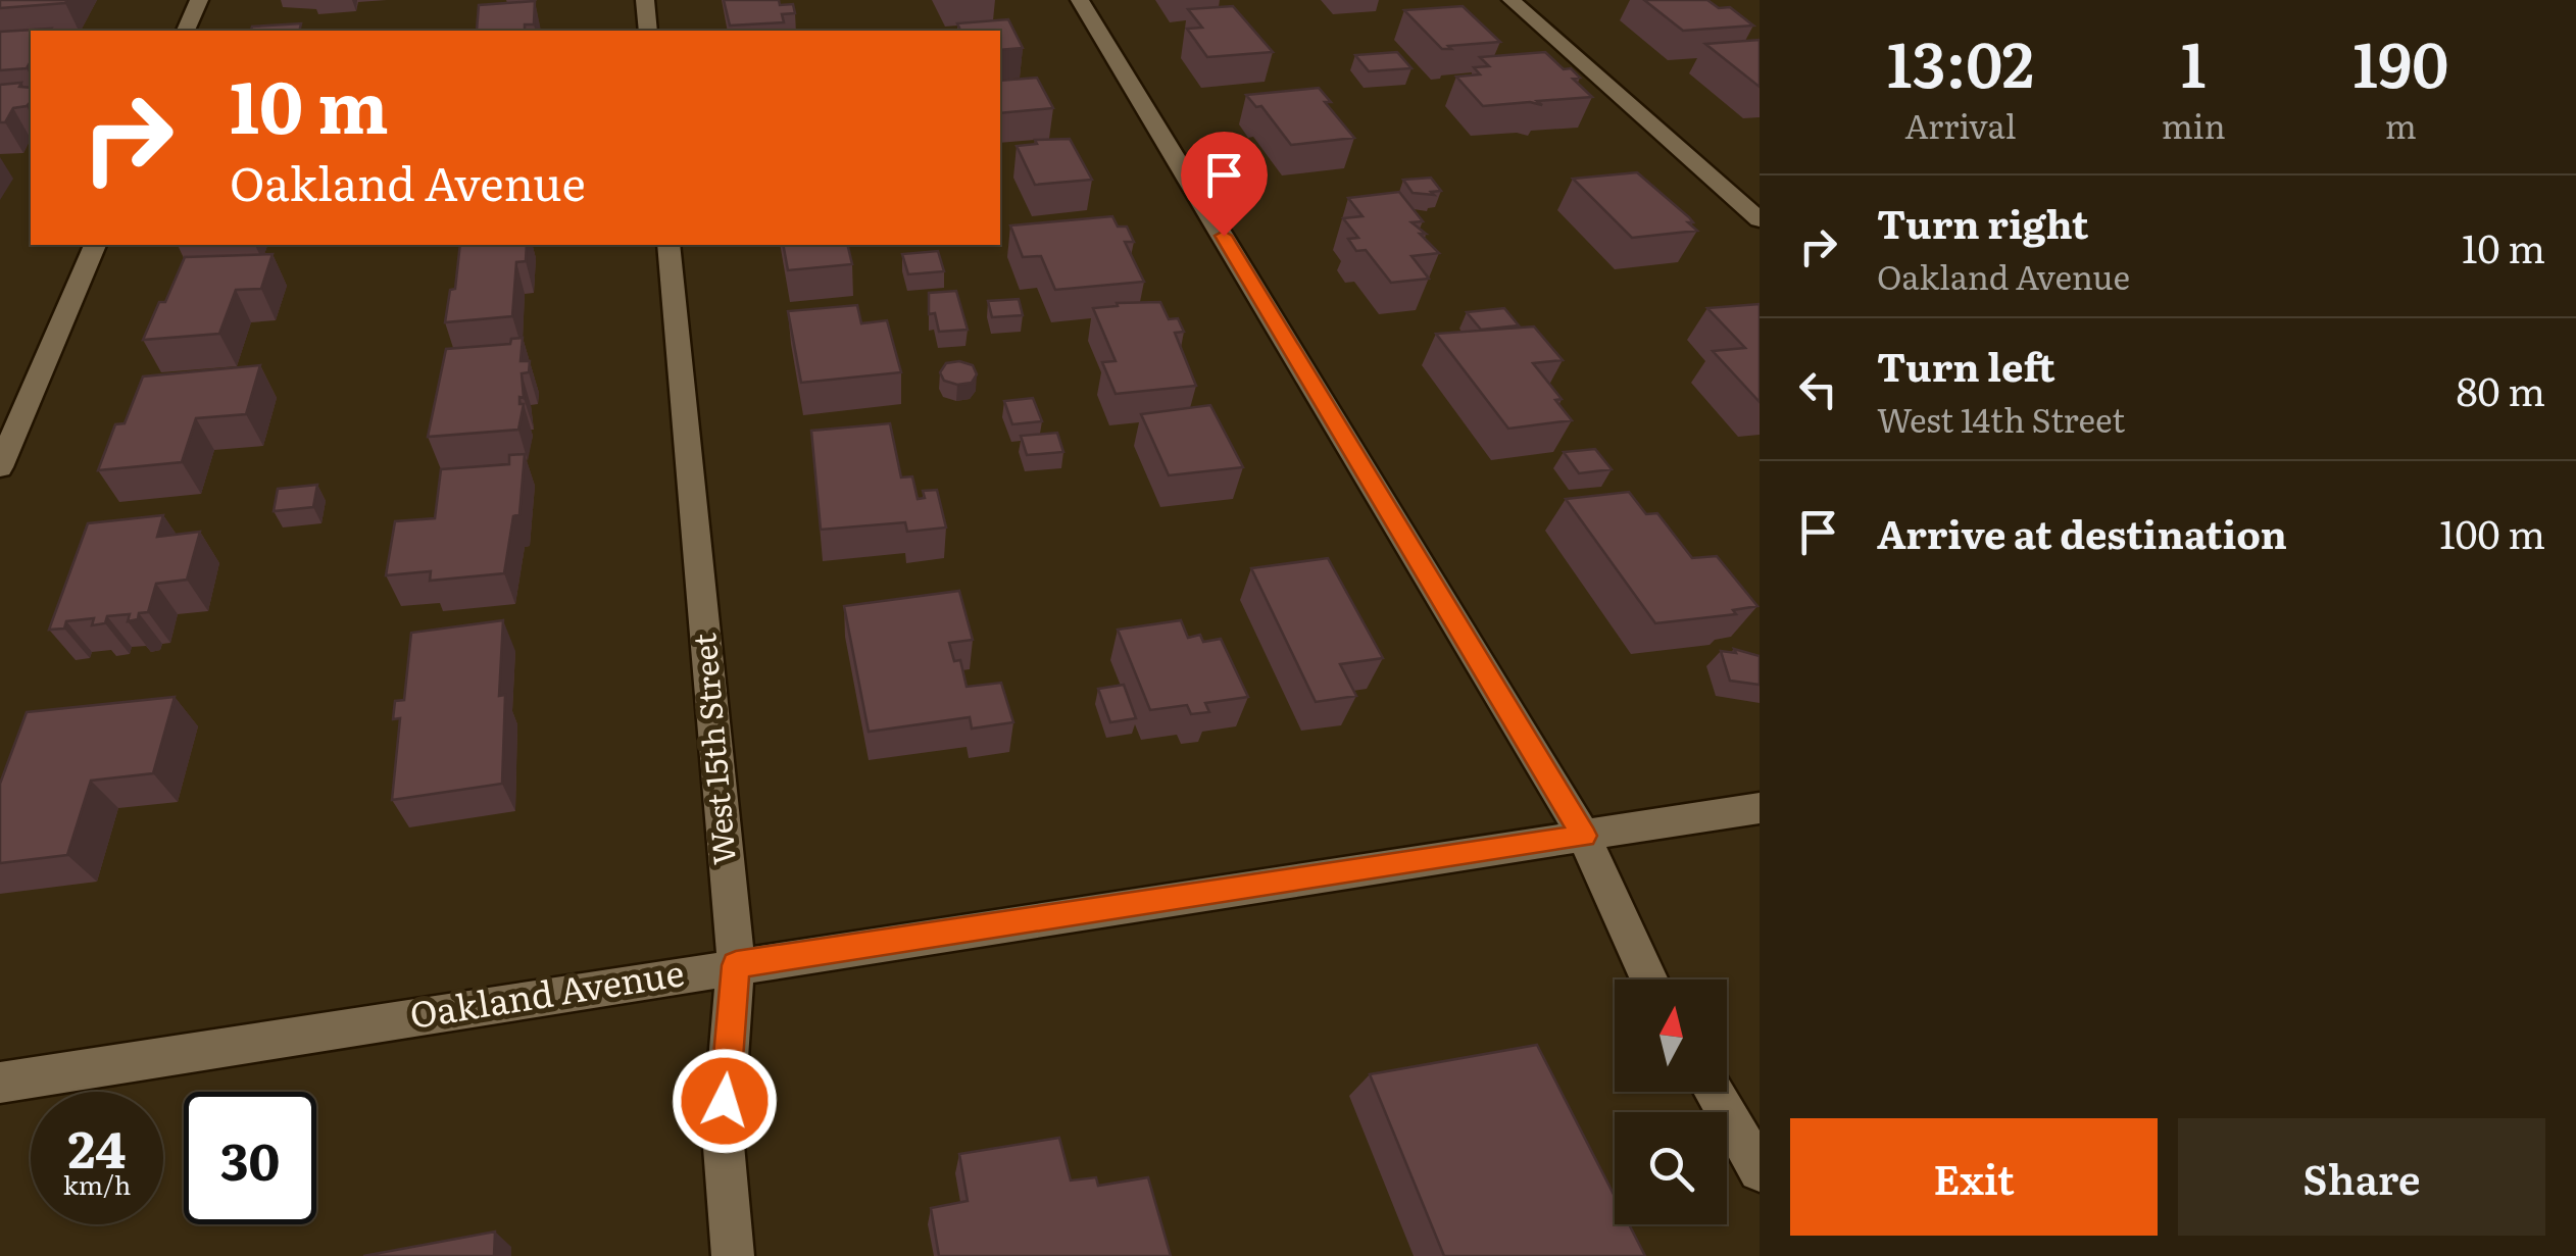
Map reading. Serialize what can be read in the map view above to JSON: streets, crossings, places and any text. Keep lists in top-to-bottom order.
{
  "streets": {
    "street": ["West 15th Street", "Oakland Avenue"]
  },
  "crossings": [
    ["West 15th Street", "Oakland Avenue"]
  ],
  "north": "top",
  "page": {
    "eta": [
      "13:02",
      "Arrival",
      "1",
      "min",
      "190",
      "m"
    ],
    "turn": ["10 m", "Oakland Avenue"],
    "list": [
      {
        "name": "Turn right",
        "note": "Oakland Avenue",
        "value": "10 m"
      },
      {
        "name": "Turn left",
        "note": "West 14th Street",
        "value": "80 m"
      },
      {
        "name": "Arrive at destination",
        "value": "100 m"
      }
    ],
    "speed": "24 km/h",
    "limit": "30",
    "buttons": ["Exit", "Share"]
  }
}
